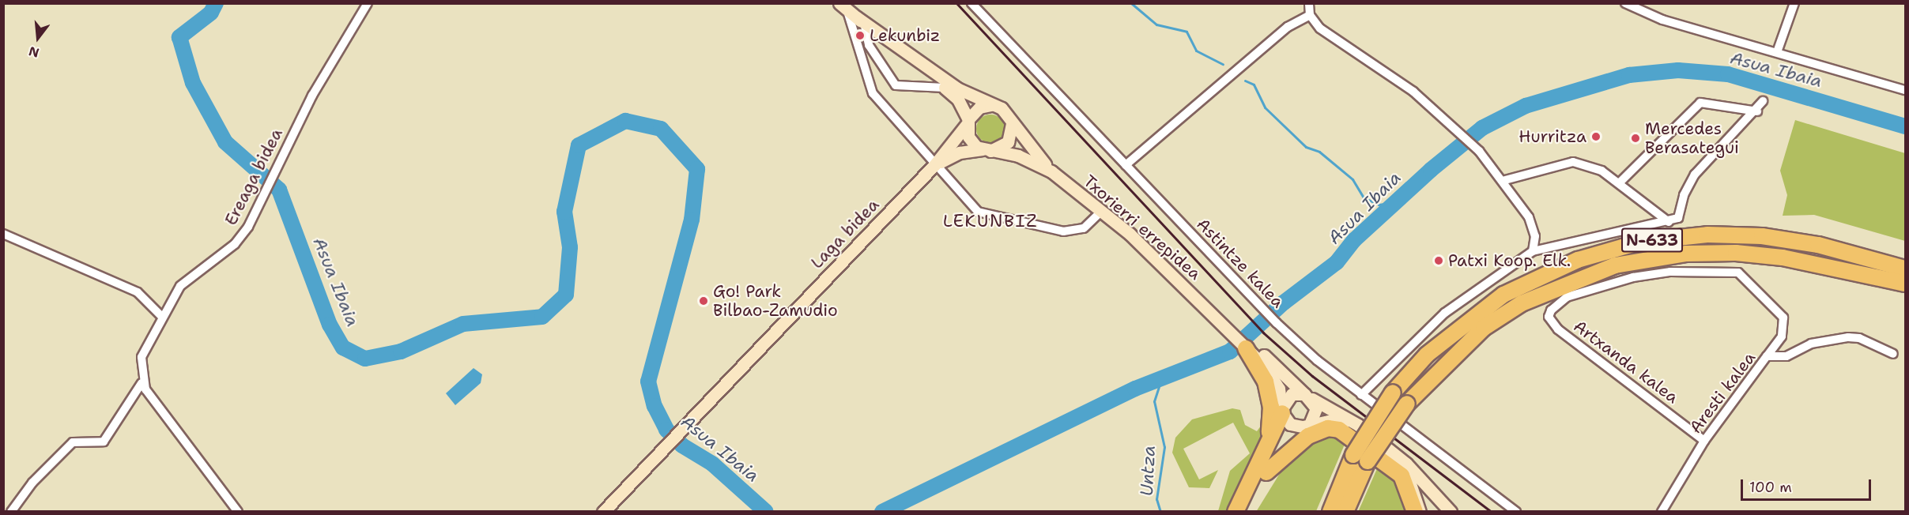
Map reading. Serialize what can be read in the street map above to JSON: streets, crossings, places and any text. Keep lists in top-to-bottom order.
{
  "streets": {
    "highway": ["N-633"],
    "street": [
      "Ereaga bidea",
      "Txorierri errepidea",
      "Laga bidea",
      "Astintze kalea",
      "Artxanda kalea",
      "Aresti kalea"
    ]
  },
  "crossings": [
    ["Artxanda kalea", "Aresti kalea"]
  ],
  "districts": ["LEKUNBIZ"],
  "water": ["Asua Ibaia", "Untza"],
  "places": [
    "Lekunbiz",
    "Hurritza",
    "Mercedes Berasategui",
    "Patxi Koop. Elk.",
    "Go! Park Bilbao-Zamudio"
  ],
  "scale_bar": "100 m",
  "north": "bottom"
}
